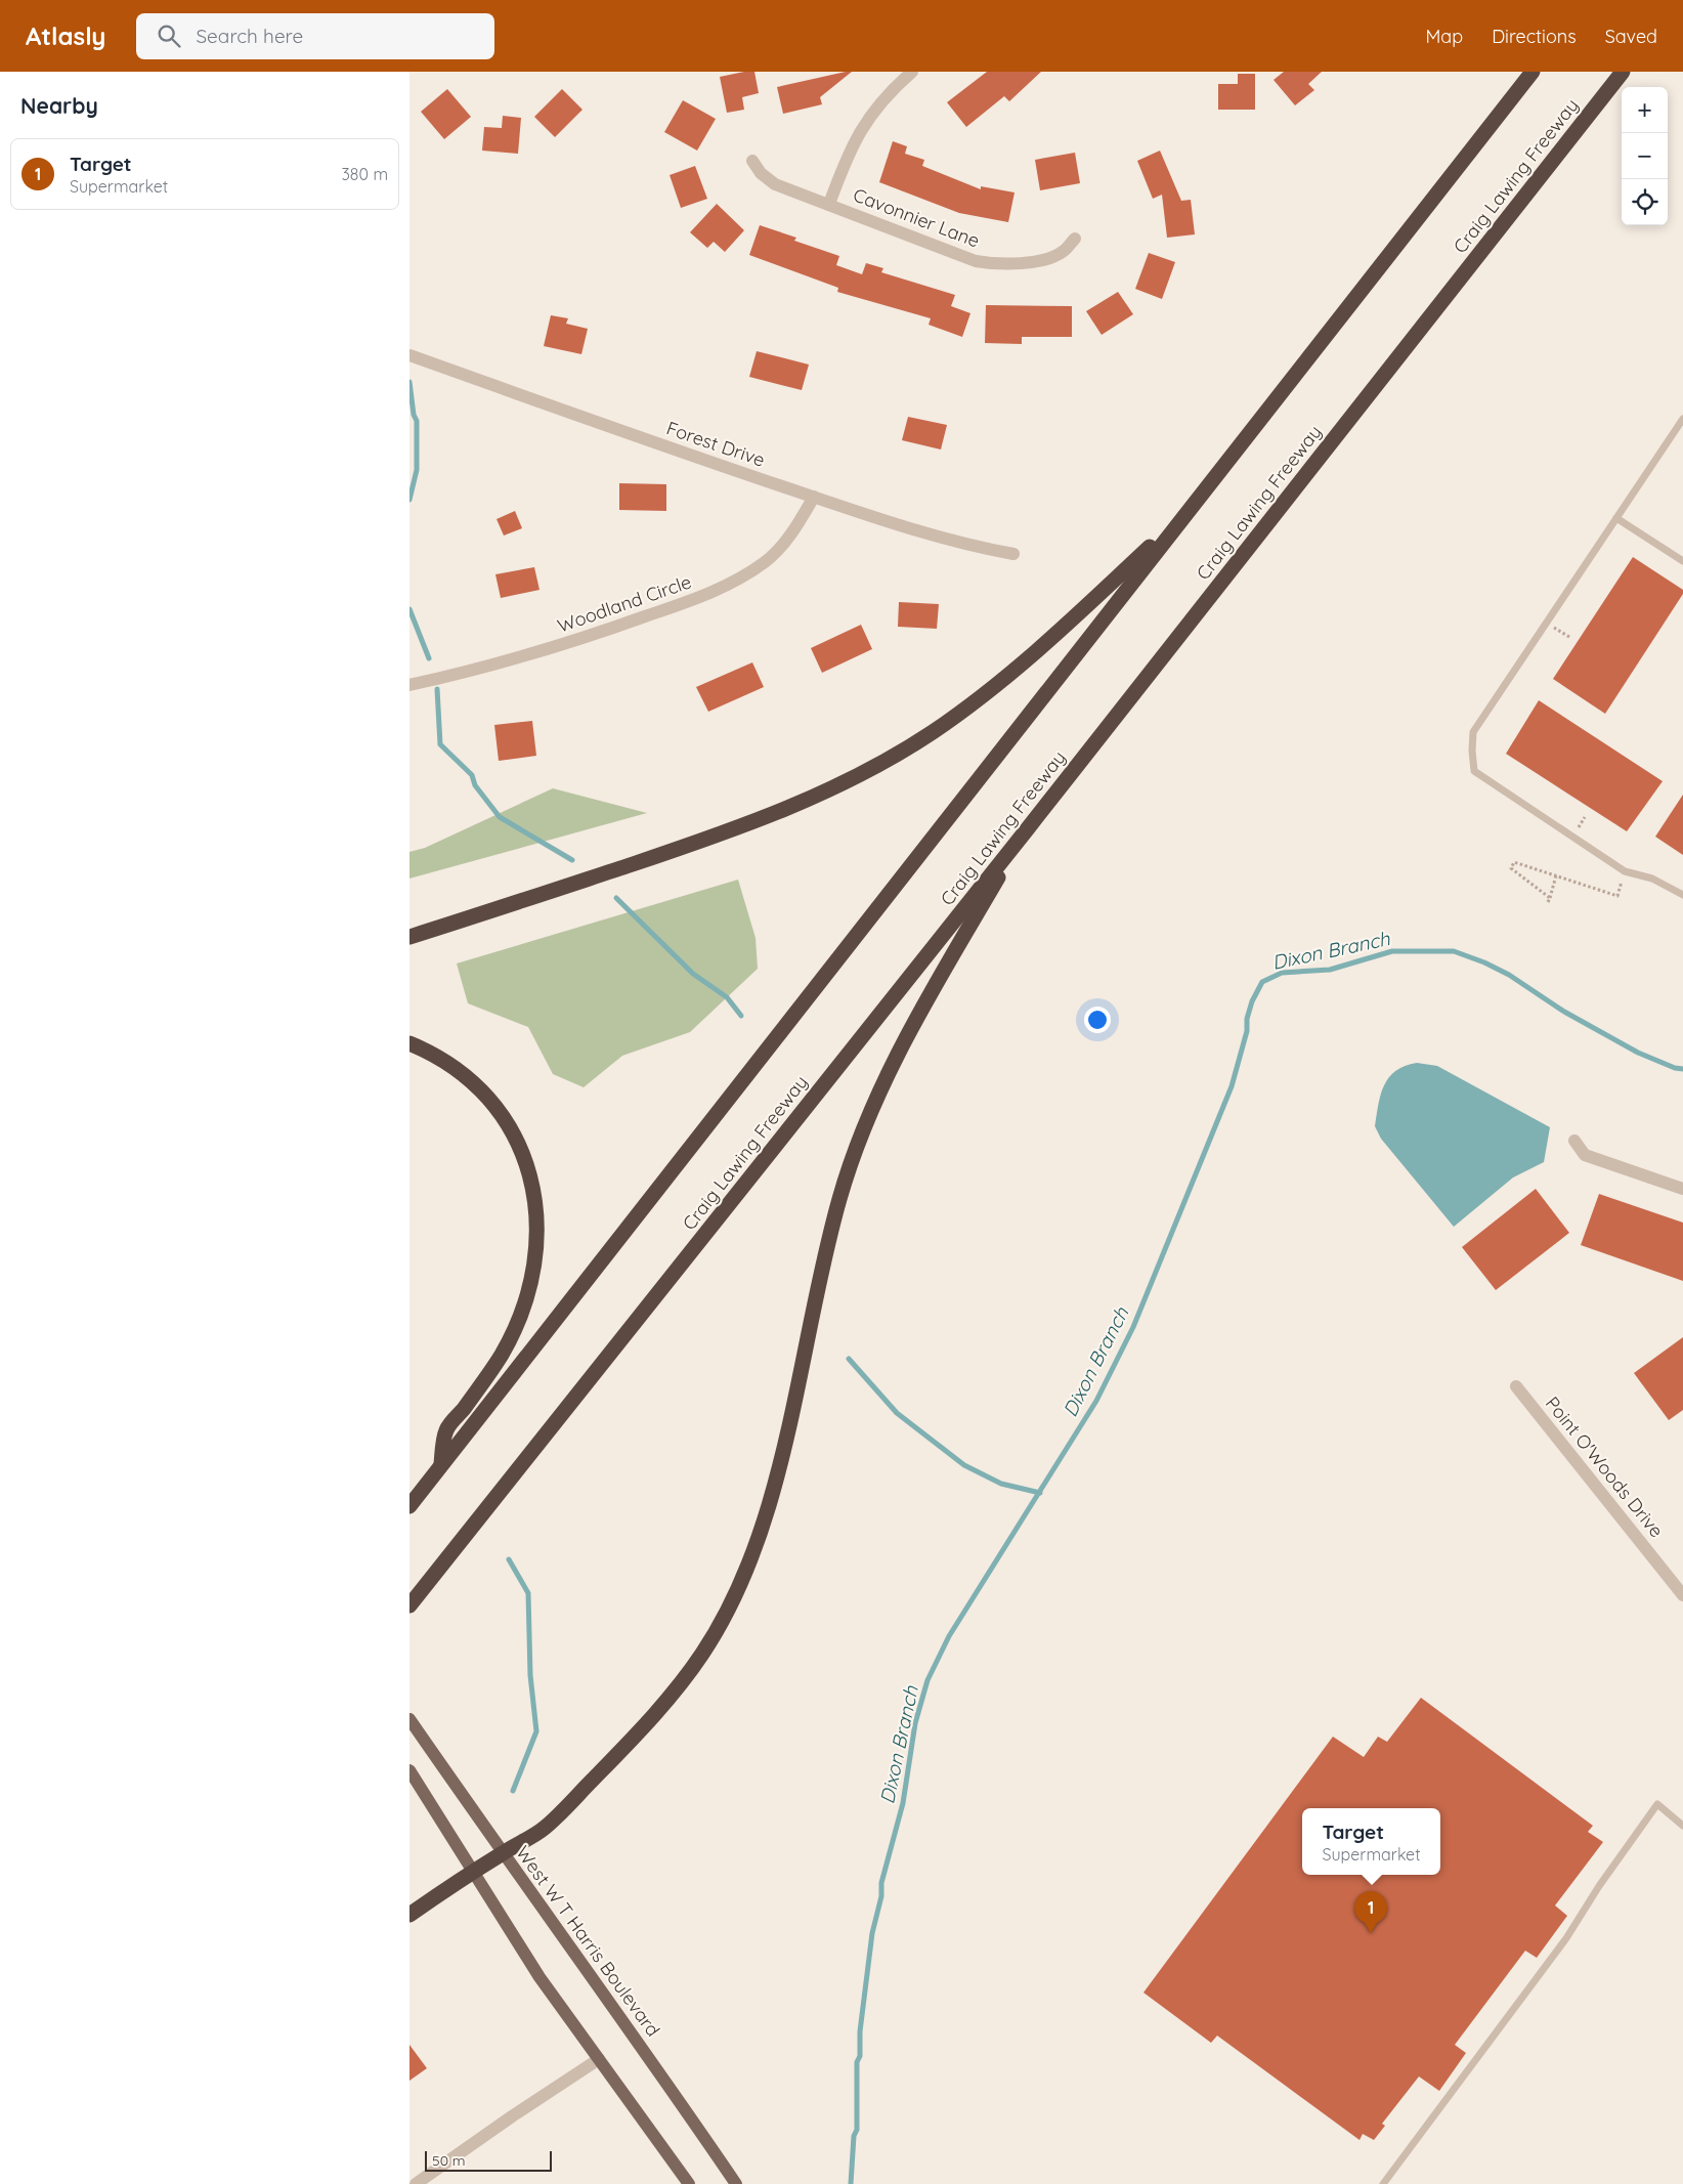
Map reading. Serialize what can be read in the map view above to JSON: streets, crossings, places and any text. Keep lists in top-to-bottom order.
{
  "streets": {
    "highway": ["Craig Lawing Freeway"],
    "main road": ["West W T Harris Boulevard"],
    "street": [
      "Cavonnier Lane",
      "Forest Drive",
      "Woodland Circle",
      "Point O'Woods Drive"
    ]
  },
  "crossings": [
    ["Forest Drive", "Woodland Circle"]
  ],
  "water": ["Dixon Branch"],
  "scale_bar": "50 m",
  "page": {
    "header": "Atlasly",
    "search": "Search here",
    "nav": ["Map", "Directions", "Saved"],
    "heading": "Nearby",
    "map_buttons": ["+", "−"],
    "list": [
      {
        "mark": "1",
        "name": "Target",
        "note": "Supermarket",
        "value": "380 m"
      }
    ],
    "popup": ["Target", "Supermarket"],
    "pins": "1",
    "scale": "50 m"
  }
}
